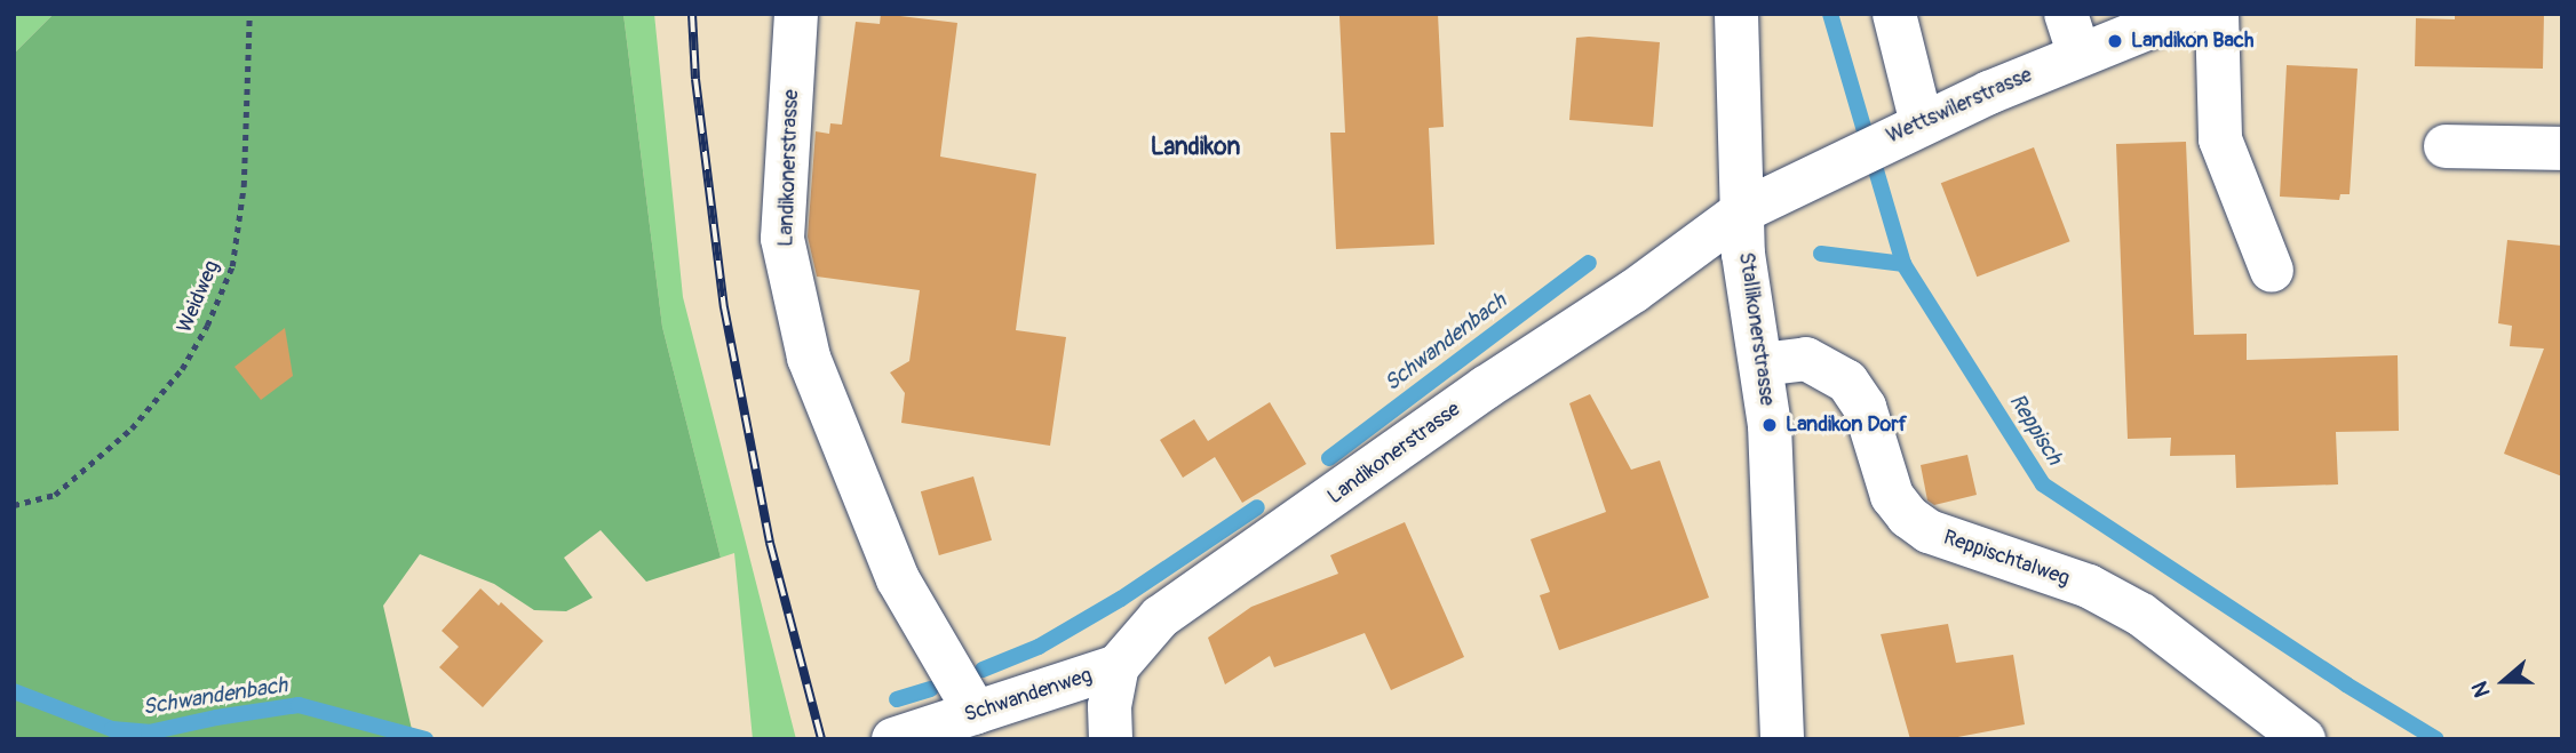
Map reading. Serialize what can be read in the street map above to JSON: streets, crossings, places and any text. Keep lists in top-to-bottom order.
{
  "streets": {
    "street": [
      "Wettswilerstrasse",
      "Landikonerstrasse",
      "Stallikonerstrasse",
      "Reppischtalweg",
      "Schwandenweg"
    ],
    "path": ["Weidweg"]
  },
  "crossings": [
    ["Wettswilerstrasse", "Landikonerstrasse"],
    ["Wettswilerstrasse", "Stallikonerstrasse"],
    ["Landikonerstrasse", "Stallikonerstrasse"],
    ["Landikonerstrasse", "Schwandenweg"],
    ["Stallikonerstrasse", "Reppischtalweg"]
  ],
  "districts": ["Landikon"],
  "water": ["Schwandenbach", "Reppisch"],
  "places": ["Landikon Bach", "Landikon Dorf"],
  "north": "left"
}
